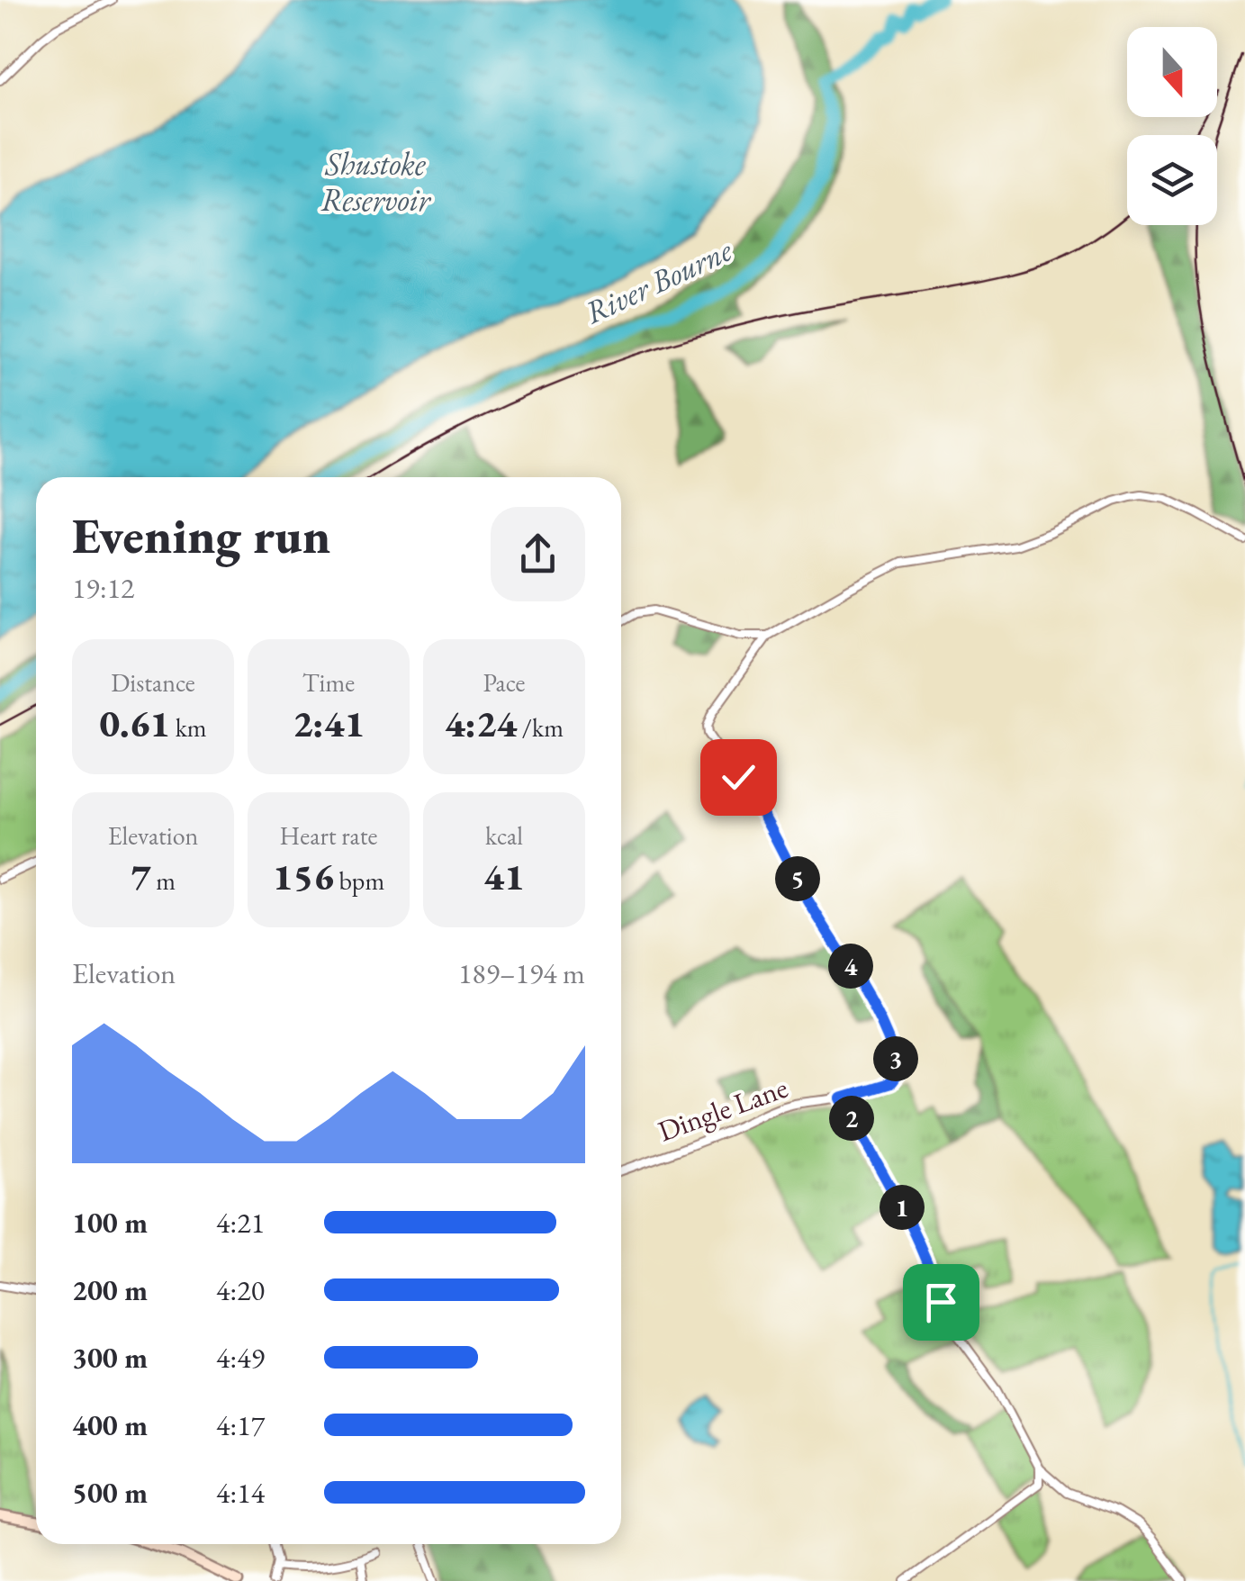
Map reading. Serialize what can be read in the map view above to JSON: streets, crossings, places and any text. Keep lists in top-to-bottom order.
{
  "streets": {
    "street": ["Dingle Lane"]
  },
  "water": ["Shustoke Reservoir", "River Bourne"],
  "north": "bottom",
  "page": {
    "heading": ["Evening run", "19:12"],
    "stats": [
      ["Distance", "0.61 km"],
      ["Time", "2:41"],
      ["Pace", "4:24 /km"],
      ["Elevation", "7 m"],
      ["Heart rate", "156 bpm"],
      ["kcal", "41"]
    ],
    "pins": [
      "5",
      "4",
      "3",
      "2",
      "1"
    ],
    "chart": ["Elevation", "189–194 m"],
    "list": [
      {
        "name": "100 m",
        "note": "4:21"
      },
      {
        "name": "200 m",
        "note": "4:20"
      },
      {
        "name": "300 m",
        "note": "4:49"
      },
      {
        "name": "400 m",
        "note": "4:17"
      },
      {
        "name": "500 m",
        "note": "4:14"
      }
    ]
  }
}
